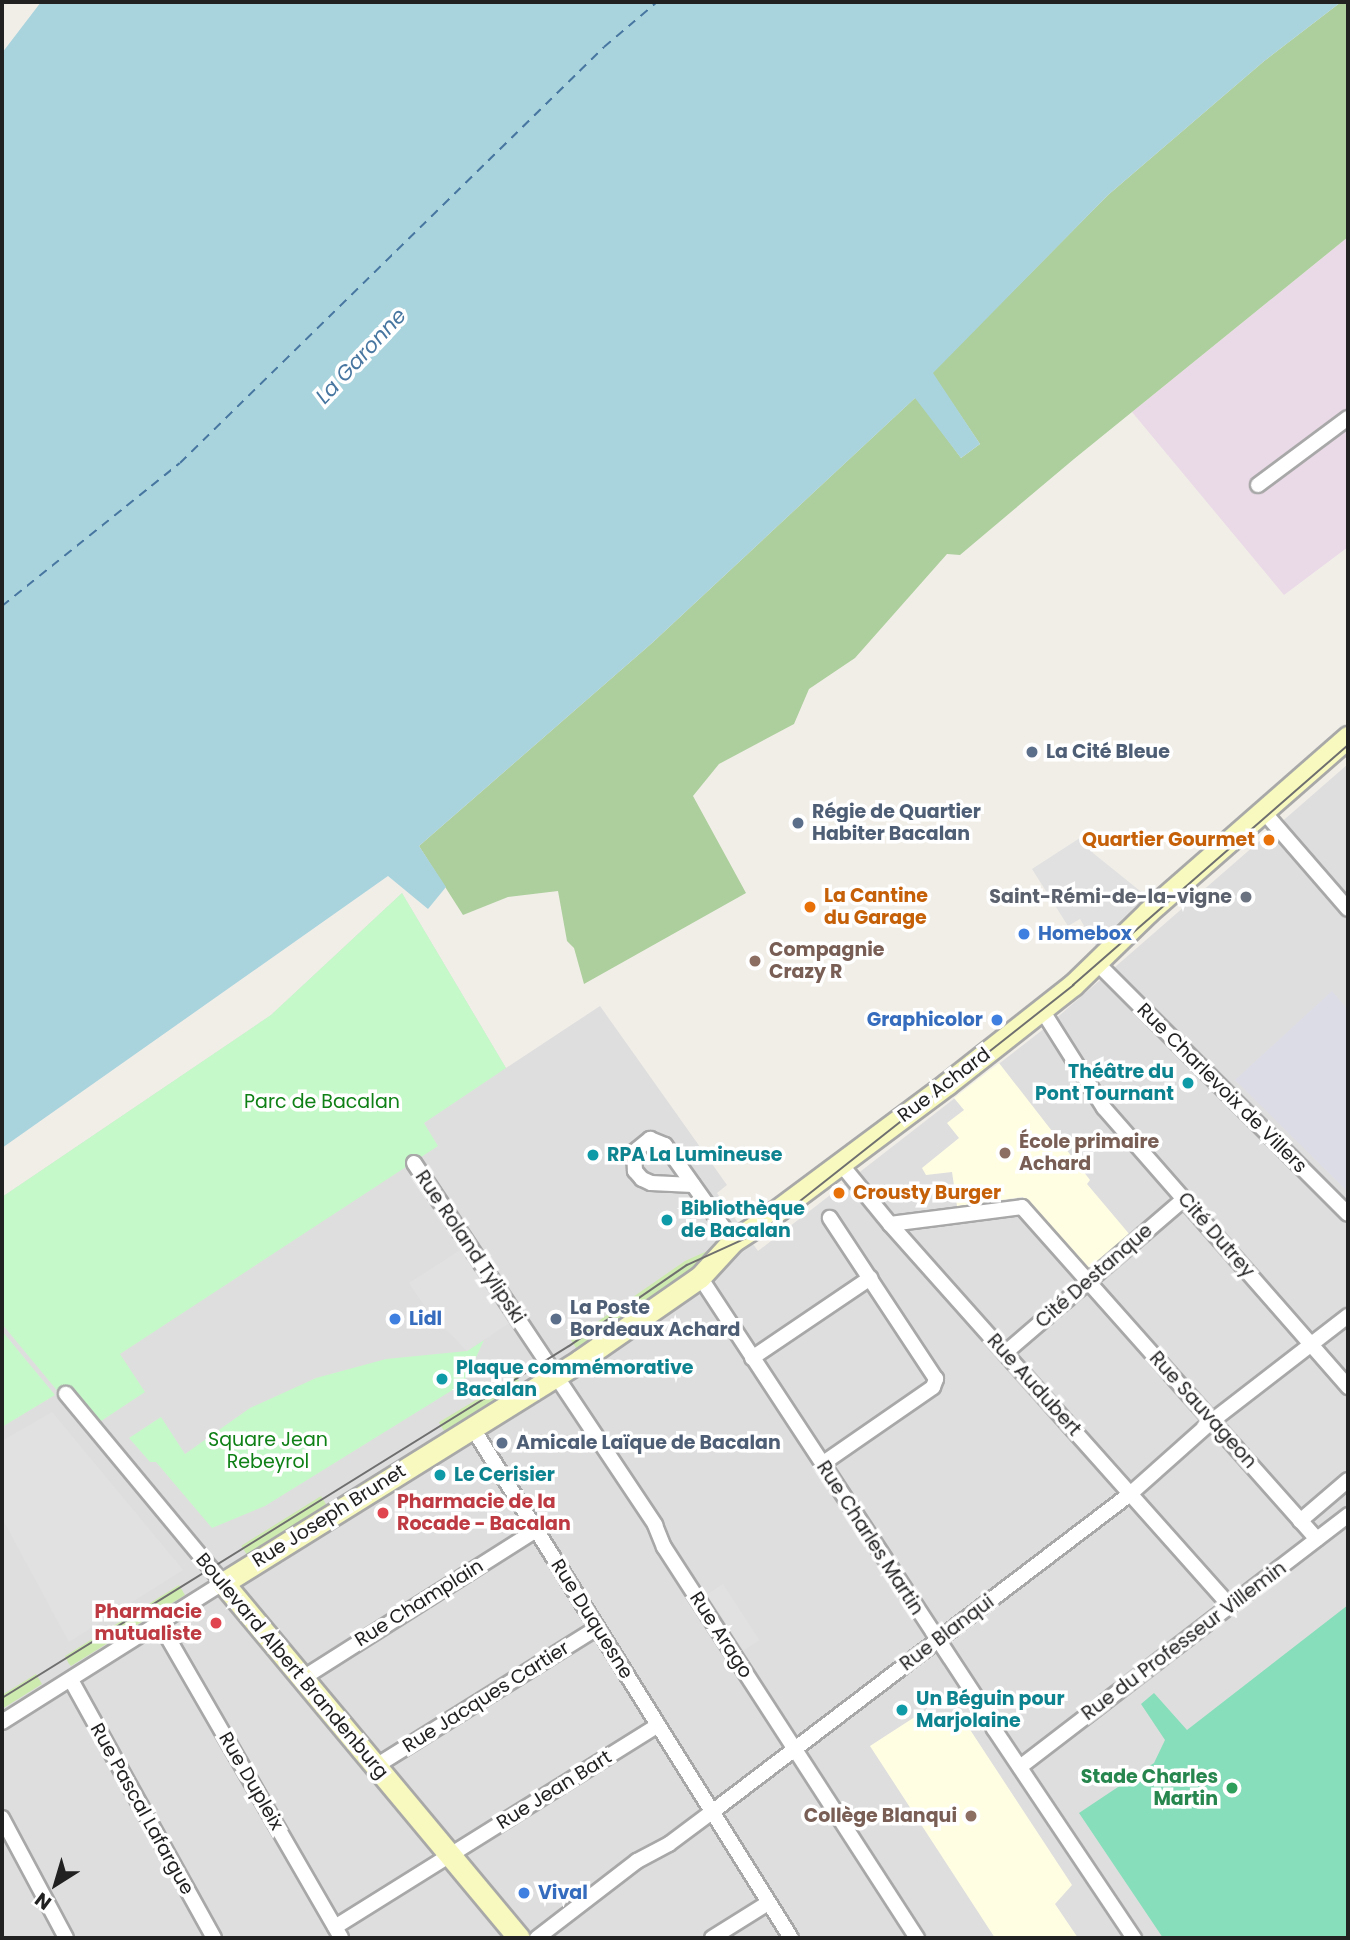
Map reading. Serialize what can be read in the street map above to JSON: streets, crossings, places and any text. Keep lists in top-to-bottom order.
{
  "streets": {
    "street": [
      "Rue Achard",
      "Rue Charlevoix de Villers",
      "Cité Dutrey",
      "Rue Roland Tylipski",
      "Cité Destanque",
      "Rue Audubert",
      "Rue Sauvageon",
      "Rue Joseph Brunet",
      "Rue Charles Martin",
      "Rue Champlain",
      "Rue Duquesne",
      "Rue Blanqui",
      "Rue Arago",
      "Rue du Professeur Villemin",
      "Boulevard Albert Brandenburg",
      "Rue Jacques Cartier",
      "Rue Dupleix",
      "Rue Jean Bart",
      "Rue Pascal Lafargue"
    ]
  },
  "crossings": [
    ["Rue Achard", "Rue Charlevoix de Villers"],
    ["Rue Achard", "Cité Dutrey"],
    ["Rue Achard", "Rue Audubert"],
    ["Rue Achard", "Rue Joseph Brunet"],
    ["Rue Achard", "Rue Charles Martin"],
    ["Rue Achard", "Rue Arago"],
    ["Cité Dutrey", "Cité Destanque"],
    ["Cité Dutrey", "Rue Blanqui"],
    ["Rue Roland Tylipski", "Rue Arago"],
    ["Cité Destanque", "Rue Audubert"],
    ["Cité Destanque", "Rue Sauvageon"],
    ["Rue Audubert", "Rue Sauvageon"],
    ["Rue Audubert", "Rue Blanqui"],
    ["Rue Audubert", "Rue du Professeur Villemin"],
    ["Rue Sauvageon", "Rue Blanqui"],
    ["Rue Sauvageon", "Rue du Professeur Villemin"],
    ["Rue Joseph Brunet", "Rue Duquesne"],
    ["Rue Joseph Brunet", "Boulevard Albert Brandenburg"],
    ["Rue Joseph Brunet", "Rue Dupleix"],
    ["Rue Joseph Brunet", "Rue Pascal Lafargue"],
    ["Rue Charles Martin", "Rue Blanqui"],
    ["Rue Charles Martin", "Rue du Professeur Villemin"],
    ["Rue Champlain", "Rue Duquesne"],
    ["Rue Champlain", "Boulevard Albert Brandenburg"],
    ["Rue Duquesne", "Rue Blanqui"],
    ["Rue Duquesne", "Rue Jacques Cartier"],
    ["Rue Duquesne", "Rue Jean Bart"],
    ["Rue Blanqui", "Rue Arago"],
    ["Boulevard Albert Brandenburg", "Rue Jacques Cartier"],
    ["Boulevard Albert Brandenburg", "Rue Jean Bart"],
    ["Rue Dupleix", "Rue Jean Bart"]
  ],
  "water": ["La Garonne"],
  "parks": ["Parc de Bacalan", "Square Jean Rebeyrol"],
  "places": [
    "La Cité Bleue",
    "Régie de Quartier Habiter Bacalan",
    "Quartier Gourmet",
    "Saint-Rémi-de-la-vigne",
    "La Cantine du Garage",
    "Homebox",
    "Compagnie Crazy R",
    "Graphicolor",
    "Théâtre du Pont Tournant",
    "École primaire Achard",
    "RPA La Lumineuse",
    "Crousty Burger",
    "Bibliothèque de Bacalan",
    "Lidl",
    "La Poste Bordeaux Achard",
    "Plaque commémorative Bacalan",
    "Amicale Laïque de Bacalan",
    "Le Cerisier",
    "Pharmacie de la Rocade - Bacalan",
    "Pharmacie mutualiste",
    "Un Béguin pour Marjolaine",
    "Stade Charles Martin",
    "Collège Blanqui",
    "Vival"
  ],
  "north": "bottom left"
}
